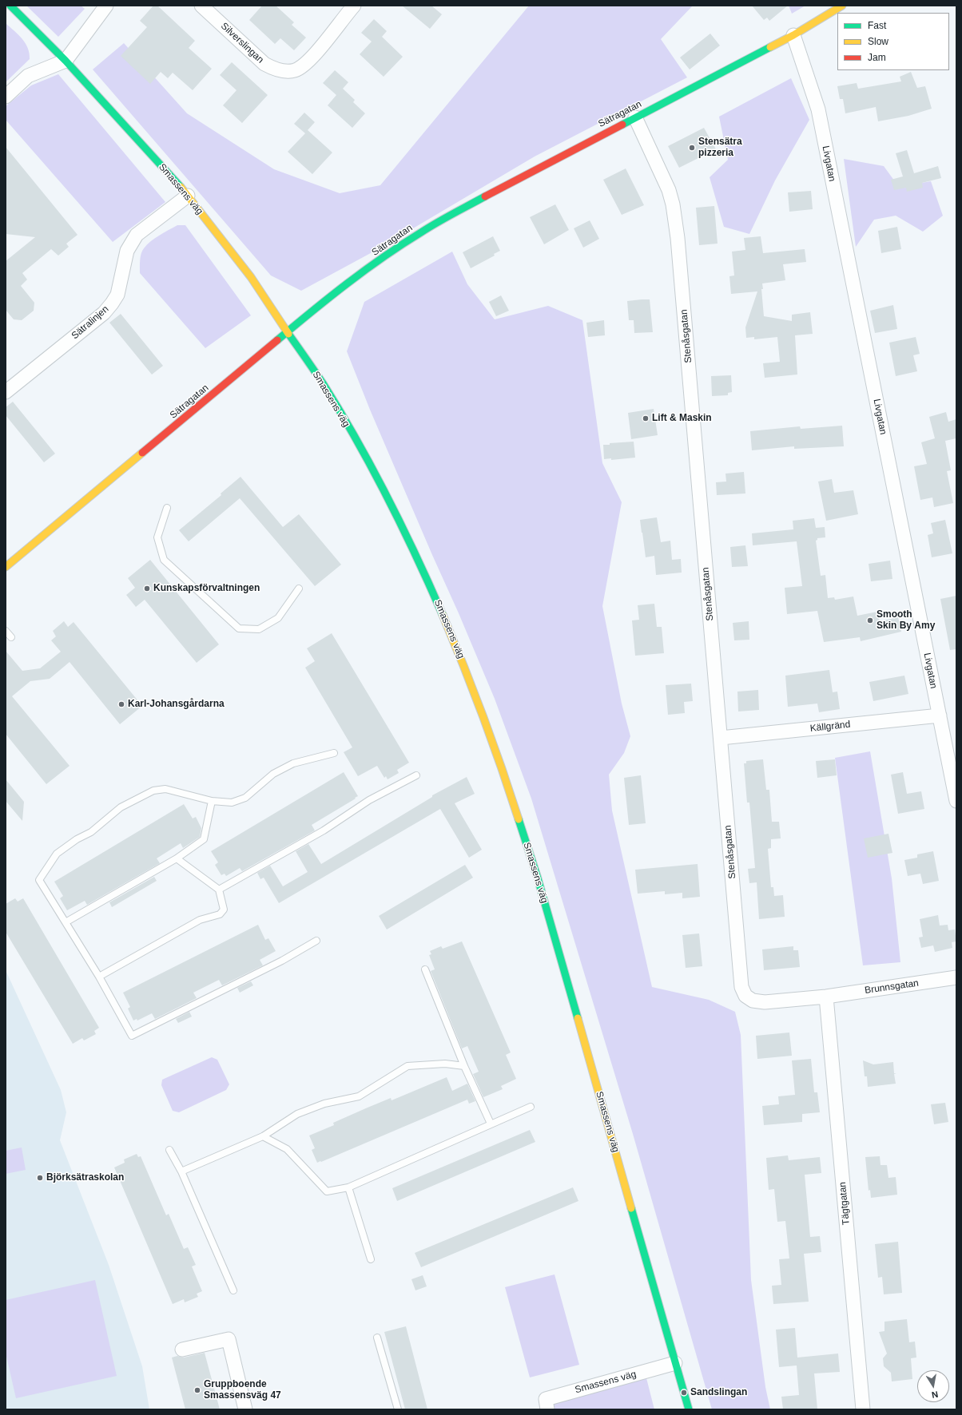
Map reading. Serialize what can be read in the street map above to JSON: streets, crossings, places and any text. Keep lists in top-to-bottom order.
{
  "streets": {
    "street": [
      "Silverslingan",
      "Sätragatan",
      "Livgatan",
      "Smassens väg",
      "Sätralinjen",
      "Stenåsgatan",
      "Källgränd",
      "Brunnsgatan",
      "Tägtgatan"
    ]
  },
  "crossings": [
    ["Sätragatan", "Livgatan"],
    ["Sätragatan", "Smassens väg"],
    ["Sätragatan", "Stenåsgatan"],
    ["Livgatan", "Källgränd"],
    ["Smassens väg", "Sätralinjen"],
    ["Stenåsgatan", "Källgränd"],
    ["Stenåsgatan", "Brunnsgatan"],
    ["Stenåsgatan", "Tägtgatan"],
    ["Brunnsgatan", "Tägtgatan"]
  ],
  "places": [
    "Stensätra pizzeria",
    "Lift & Maskin",
    "Kunskapsförvaltningen",
    "Smooth Skin By Amy",
    "Karl-Johansgårdarna",
    "Björksätraskolan",
    "Gruppboende Smassensväg 47",
    "Sandslingan"
  ],
  "legend": ["Fast", "Slow", "Jam"],
  "north": "bottom"
}
